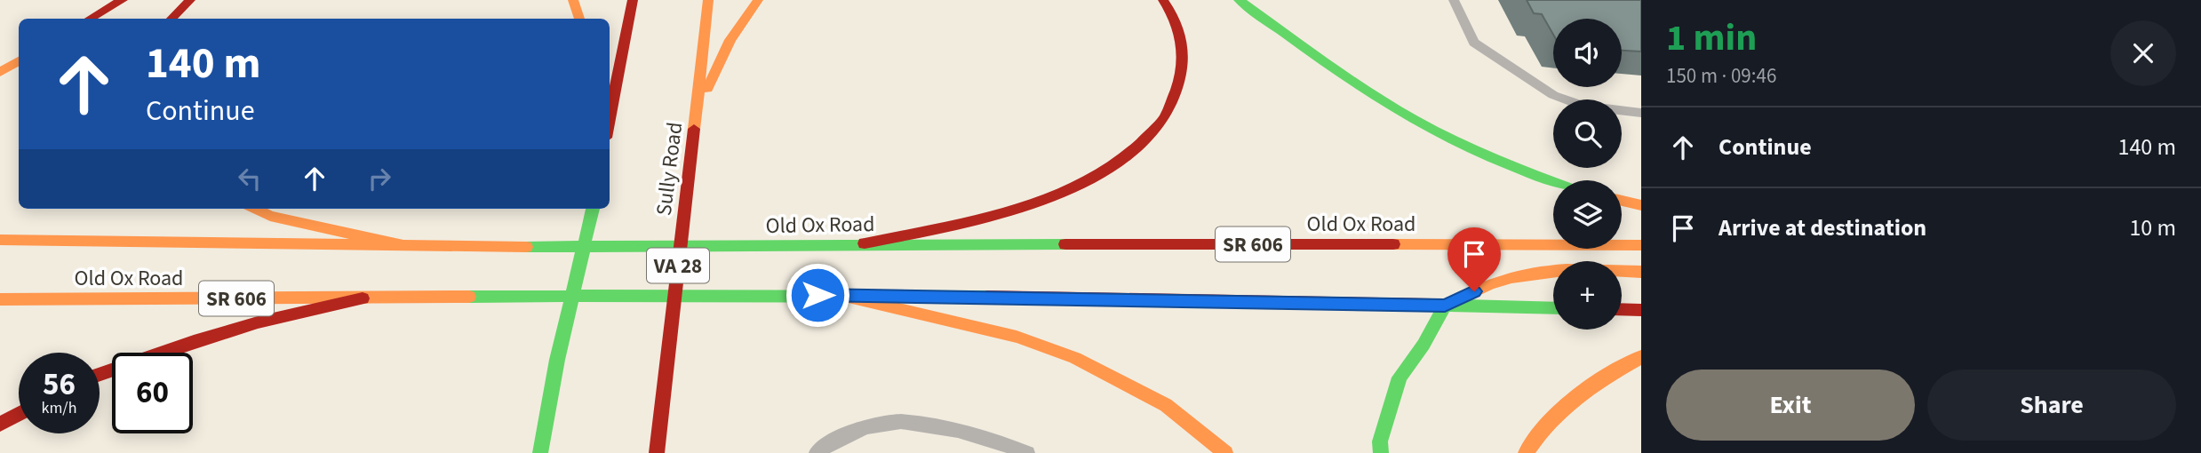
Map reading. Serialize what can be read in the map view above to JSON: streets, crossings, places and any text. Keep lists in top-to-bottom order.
{
  "streets": {
    "main road": [
      "Sully Road",
      "Old Ox Road",
      "SR 606",
      "VA 28"
    ]
  },
  "page": {
    "heading": ["1 min", "150 m · 09:46"],
    "map_buttons": "+",
    "turn": ["140 m", "Continue"],
    "list": [
      {
        "name": "Continue",
        "value": "140 m"
      },
      {
        "name": "Arrive at destination",
        "value": "10 m"
      }
    ],
    "speed": "56 km/h",
    "limit": "60",
    "buttons": ["Exit", "Share"]
  }
}
